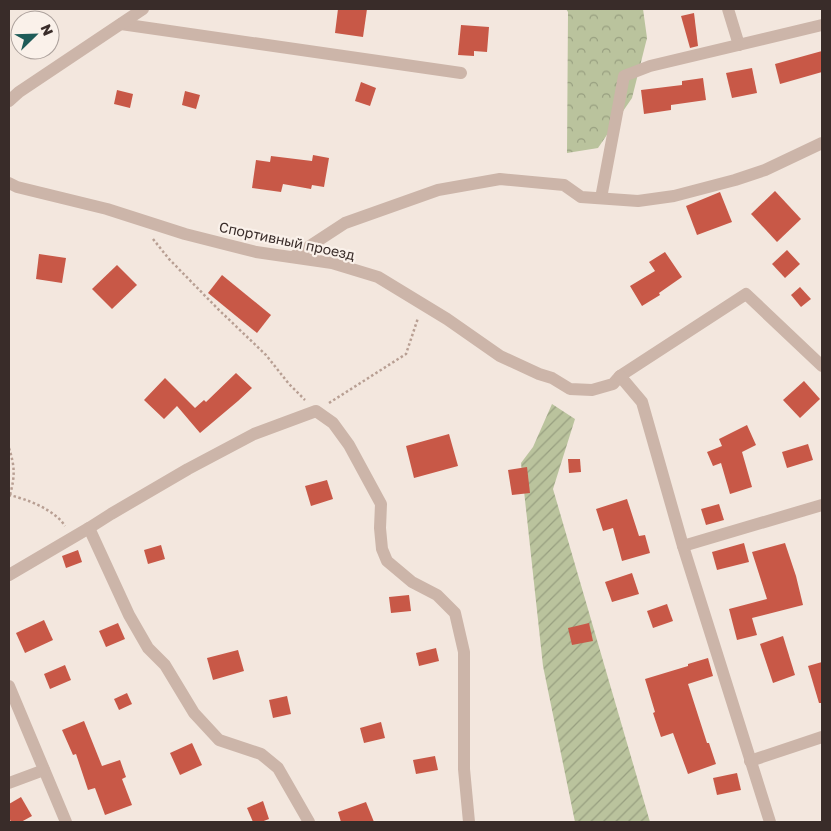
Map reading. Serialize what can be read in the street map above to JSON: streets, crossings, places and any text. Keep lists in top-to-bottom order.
{
  "streets": {
    "street": ["Спортивный проезд"]
  },
  "north": "top right"
}
